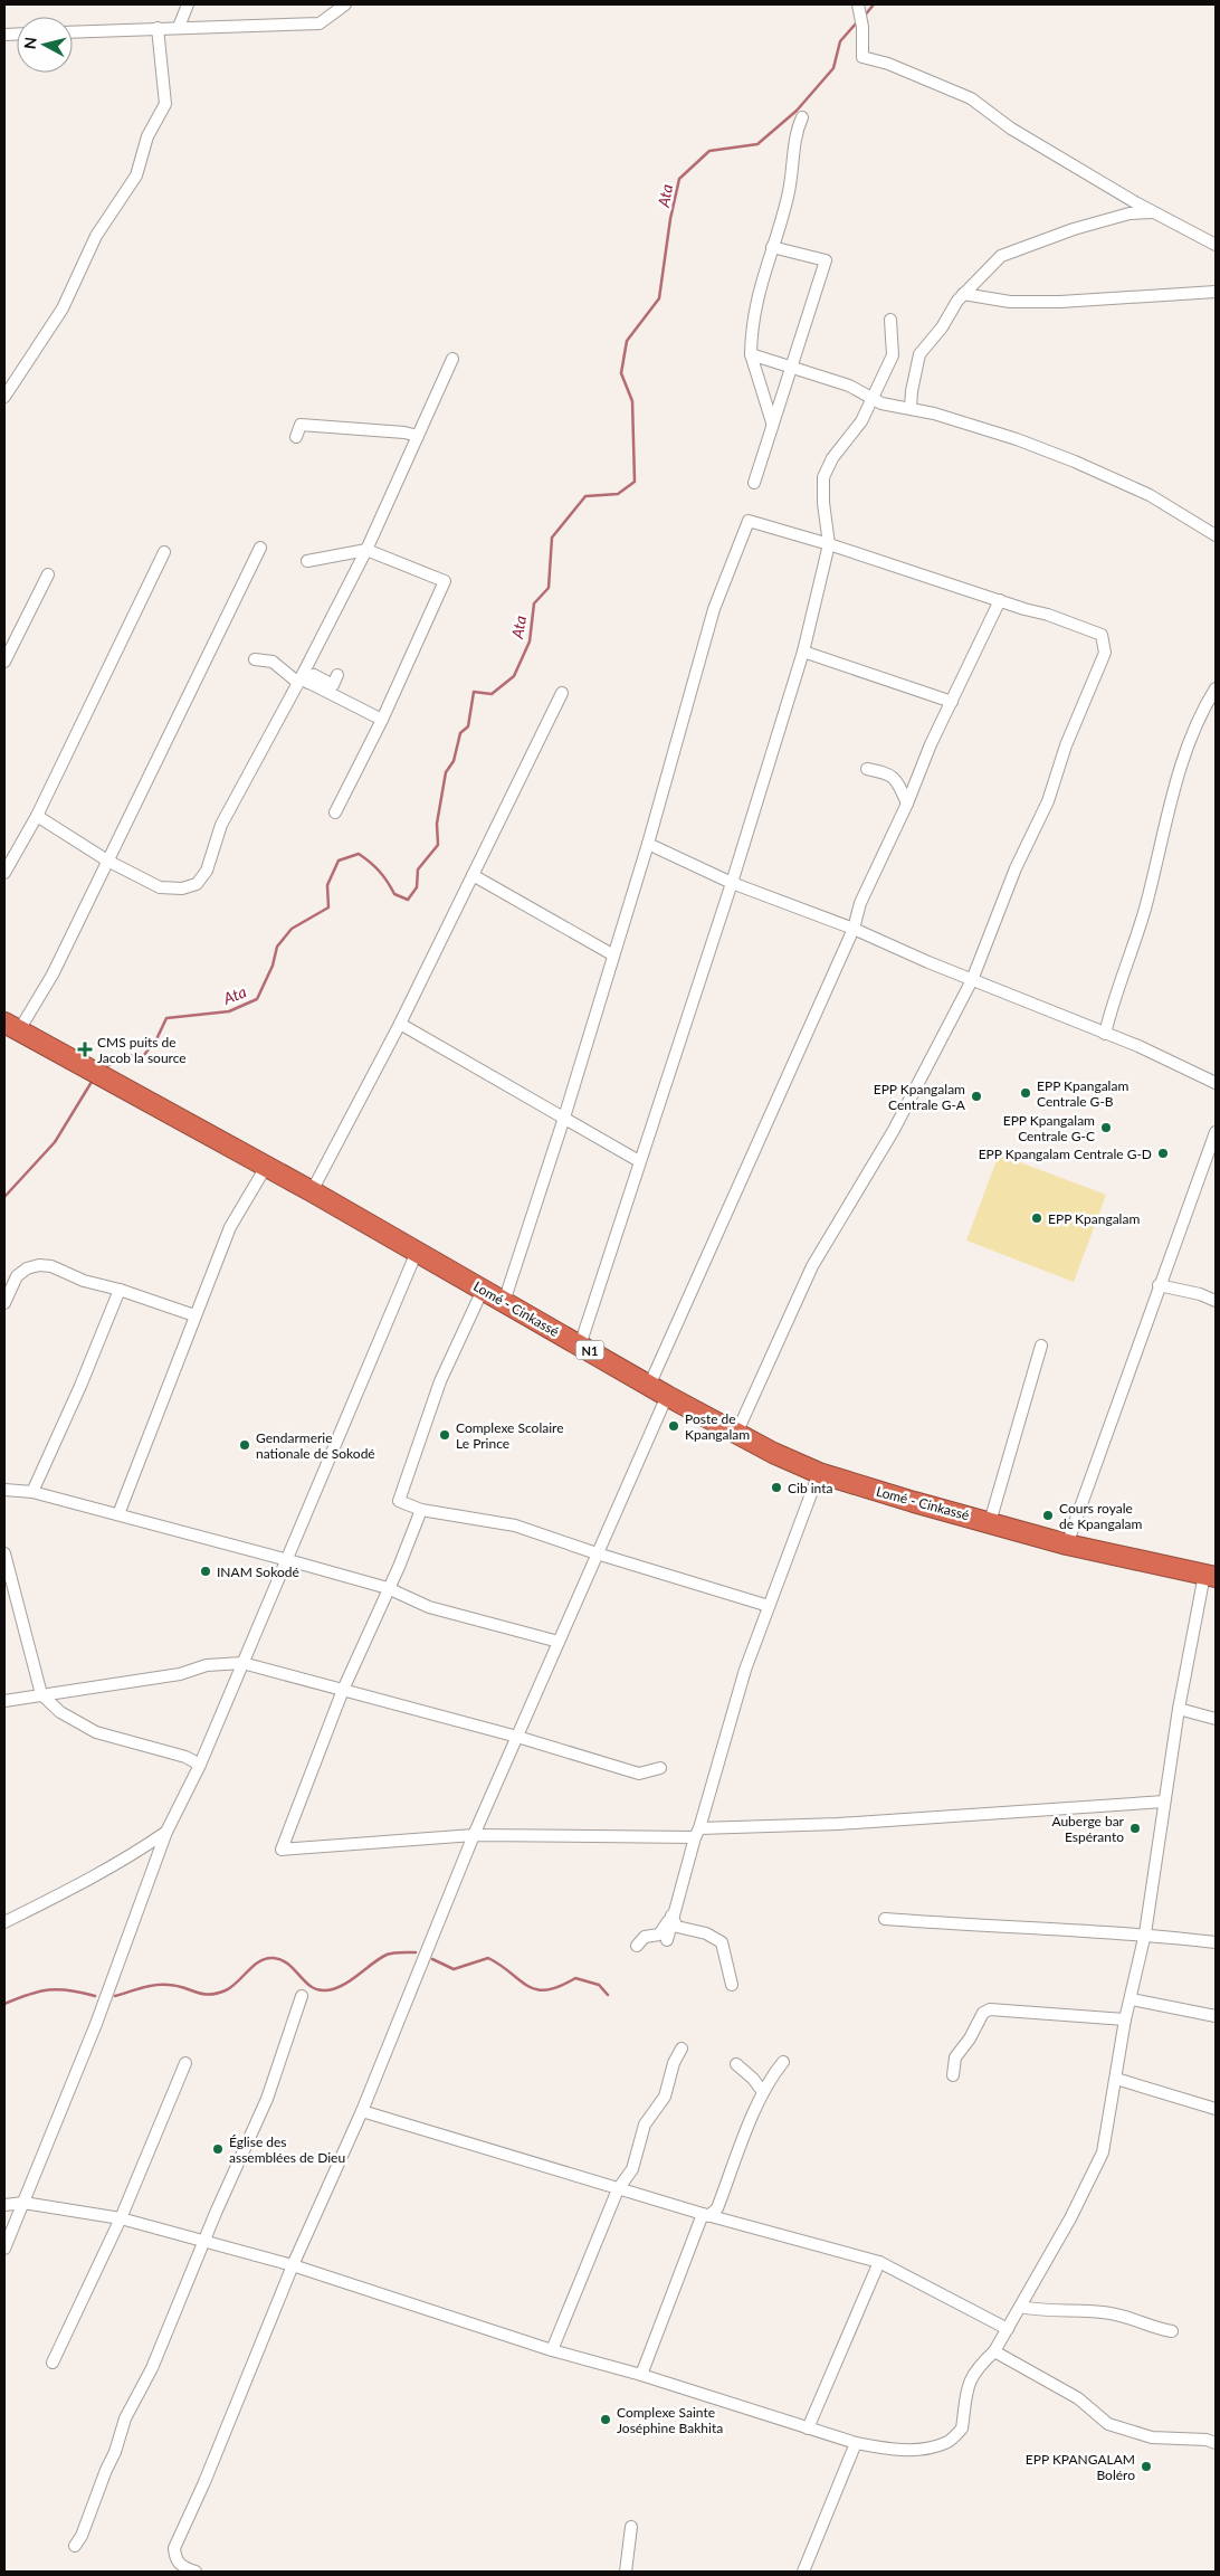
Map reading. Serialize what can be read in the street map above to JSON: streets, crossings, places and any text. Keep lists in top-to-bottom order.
{
  "streets": {
    "highway": ["Lomé - Cinkassé", "N1"]
  },
  "water": ["Ata"],
  "places": {
    "health": ["CMS puits de Jacob la source"],
    "other": [
      "EPP Kpangalam Centrale G-B",
      "EPP Kpangalam Centrale G-A",
      "EPP Kpangalam Centrale G-C",
      "EPP Kpangalam Centrale G-D",
      "EPP Kpangalam",
      "Poste de Kpangalam",
      "Complexe Scolaire Le Prince",
      "Gendarmerie nationale de Sokodé",
      "Cib inta",
      "Cours royale de Kpangalam",
      "INAM Sokodé",
      "Auberge bar Espéranto",
      "Église des assemblées de Dieu",
      "Complexe Sainte Joséphine Bakhita",
      "EPP KPANGALAM Boléro"
    ]
  },
  "north": "left"
}
